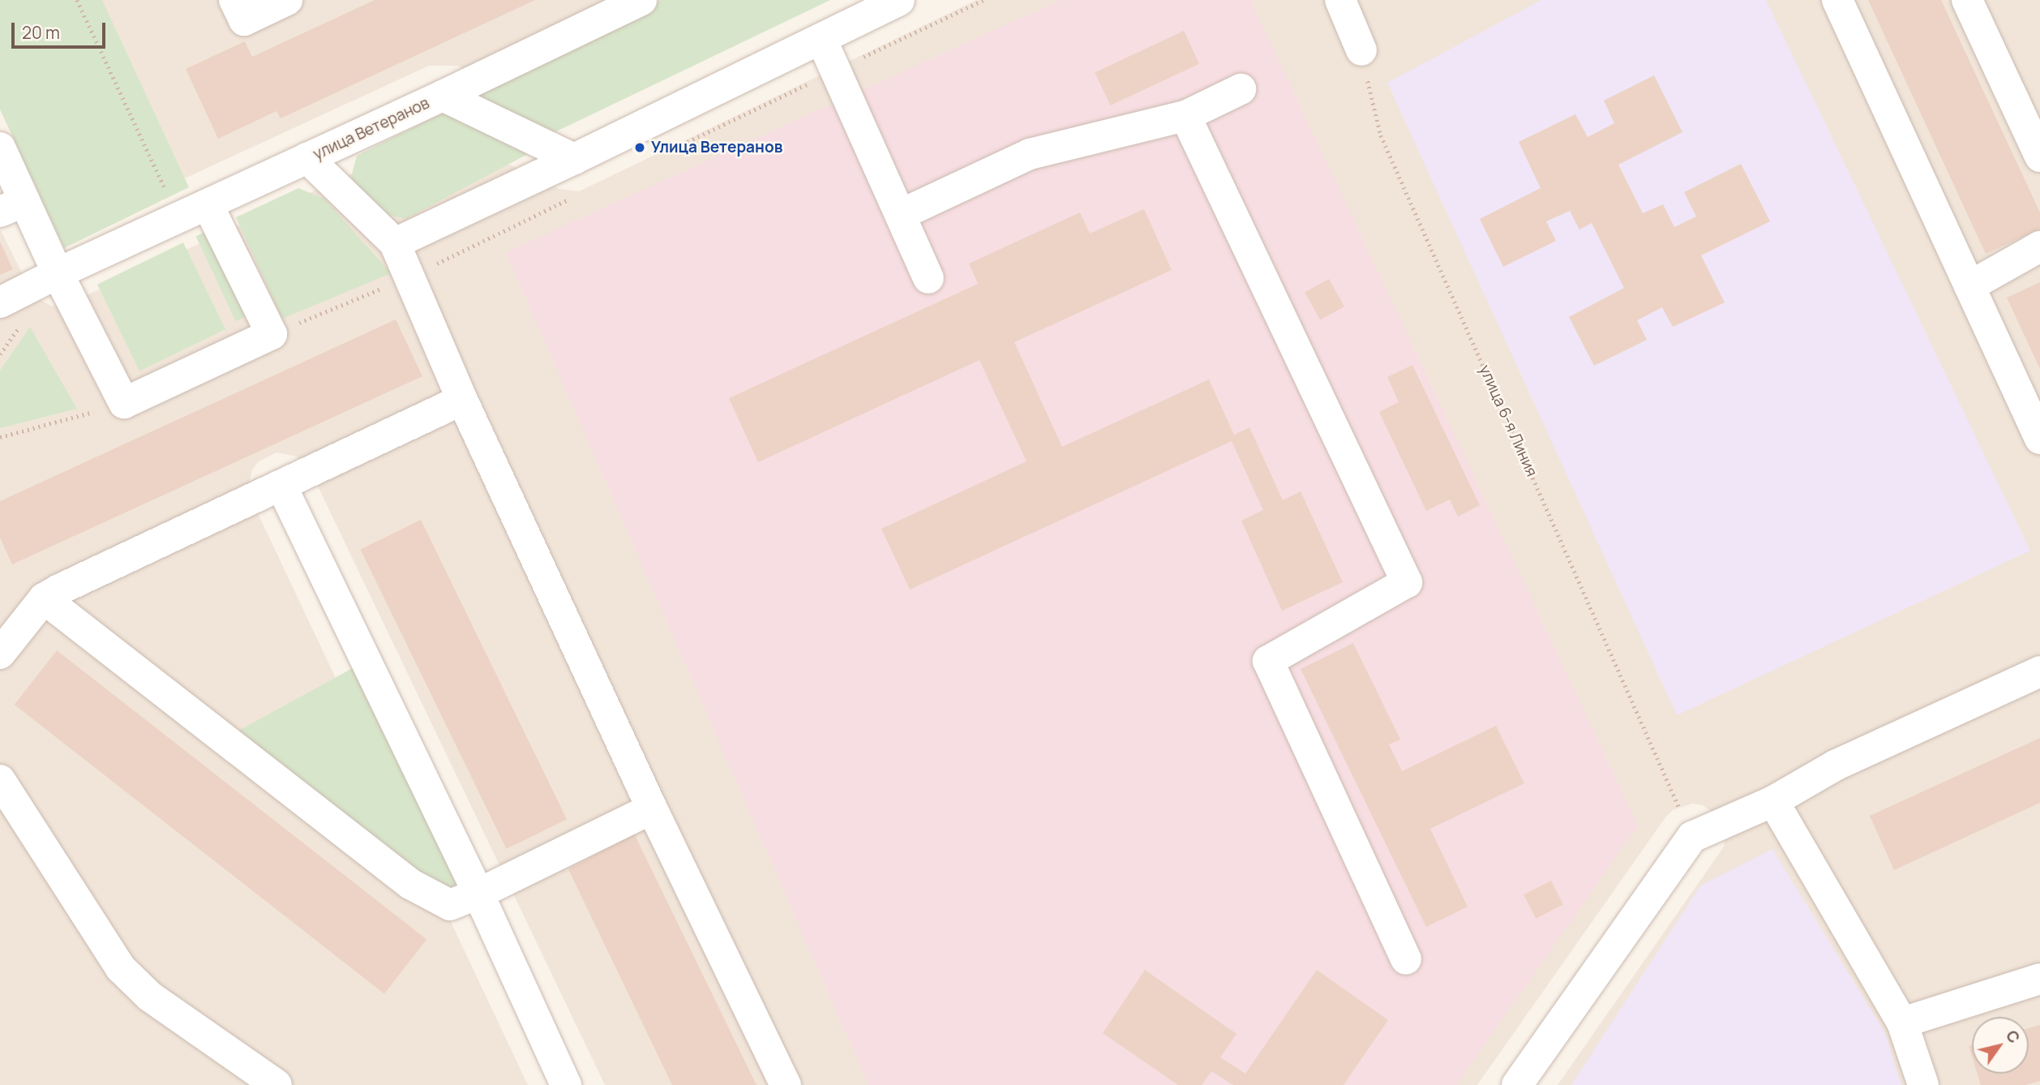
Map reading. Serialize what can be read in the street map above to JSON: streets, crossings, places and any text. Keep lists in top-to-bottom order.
{
  "streets": {
    "street": ["улица Ветеранов"],
    "path": ["улица 6-я Линия"]
  },
  "places": ["Улица Ветеранов"],
  "scale_bar": "20 m",
  "north": "top right"
}
